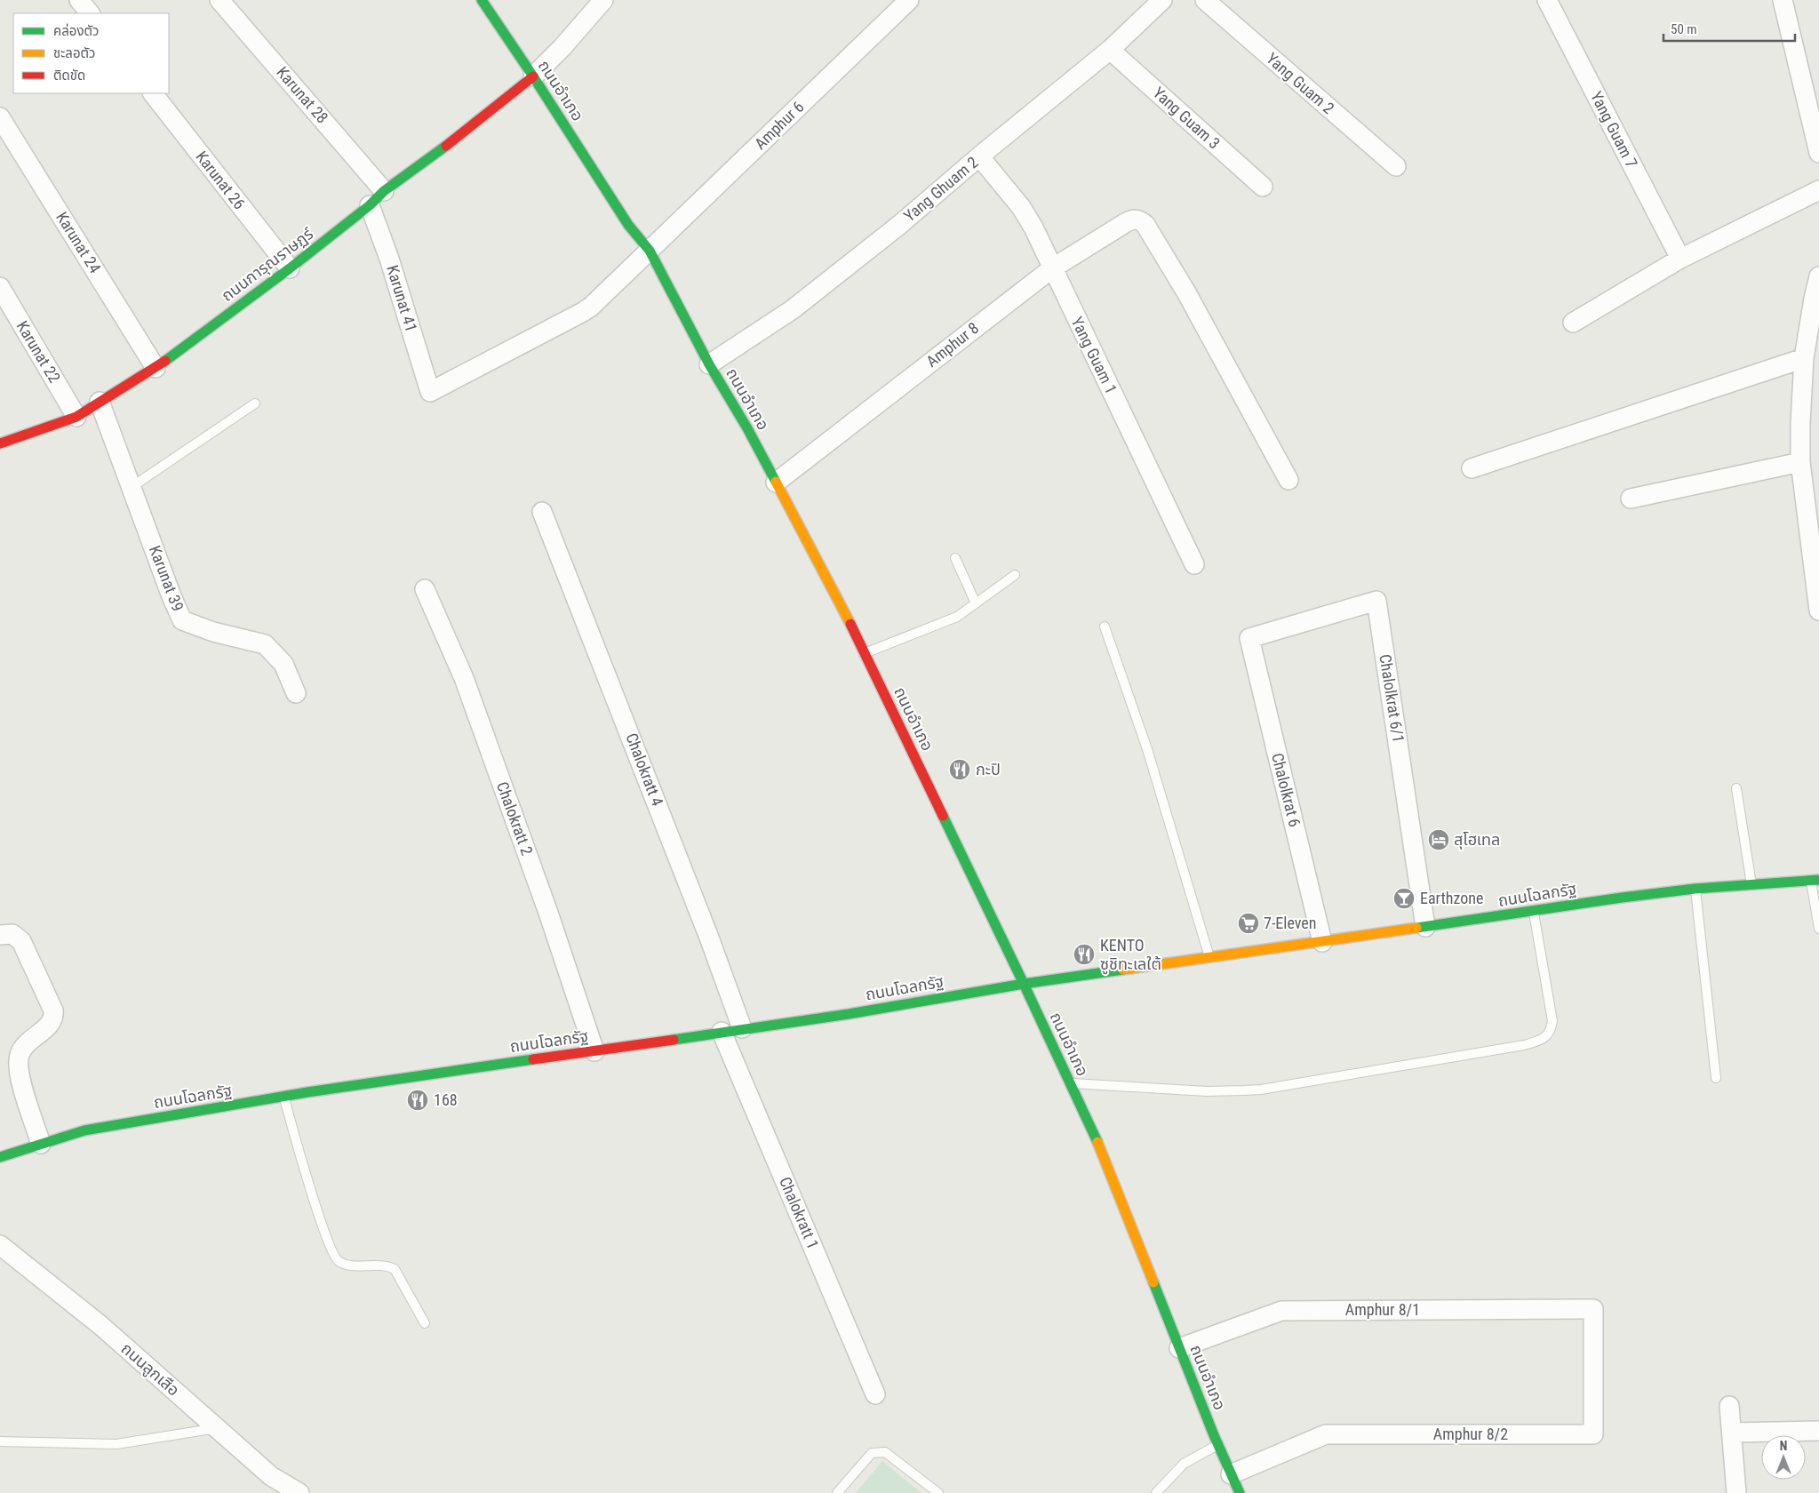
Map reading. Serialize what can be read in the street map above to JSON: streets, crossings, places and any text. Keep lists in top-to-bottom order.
{
  "streets": {
    "street": [
      "Yang Guam 2",
      "ถนนอำเภอ",
      "Karunat 28",
      "Yang Guam 3",
      "Amphur 6",
      "Yang Guam 7",
      "Karunat 26",
      "Yang Ghuam 2",
      "Karunat 24",
      "ถนนการุณราษฏร์",
      "Karunat 41",
      "Amphur 8",
      "Karunat 22",
      "Yang Guam 1",
      "Karunat 39",
      "Chalolkrat 6/1",
      "Chalokratt 4",
      "Chalolkrat 6",
      "Chalokratt 2",
      "ถนนโฉลกรัฐ",
      "Chalokratt 1",
      "Amphur 8/1",
      "ถนนลูกเสือ",
      "Amphur 8/2"
    ]
  },
  "crossings": [
    ["ถนนอำเภอ", "Amphur 6"],
    ["ถนนอำเภอ", "Yang Ghuam 2"],
    ["ถนนอำเภอ", "ถนนการุณราษฏร์"],
    ["ถนนอำเภอ", "Amphur 8"],
    ["ถนนอำเภอ", "ถนนโฉลกรัฐ"],
    ["ถนนอำเภอ", "Amphur 8/1"],
    ["ถนนอำเภอ", "Amphur 8/2"],
    ["Karunat 28", "ถนนการุณราษฏร์"],
    ["Yang Guam 3", "Yang Ghuam 2"],
    ["Amphur 6", "Karunat 41"],
    ["Karunat 26", "ถนนการุณราษฏร์"],
    ["Yang Ghuam 2", "Yang Guam 1"],
    ["Karunat 24", "ถนนการุณราษฏร์"],
    ["ถนนการุณราษฏร์", "Karunat 41"],
    ["ถนนการุณราษฏร์", "Karunat 22"],
    ["ถนนการุณราษฏร์", "Karunat 39"],
    ["Amphur 8", "Yang Guam 1"],
    ["Chalolkrat 6/1", "Chalolkrat 6"],
    ["Chalolkrat 6/1", "ถนนโฉลกรัฐ"],
    ["Chalokratt 4", "ถนนโฉลกรัฐ"],
    ["Chalolkrat 6", "ถนนโฉลกรัฐ"],
    ["Chalokratt 2", "ถนนโฉลกรัฐ"],
    ["ถนนโฉลกรัฐ", "Chalokratt 1"],
    ["Amphur 8/1", "Amphur 8/2"]
  ],
  "places": {
    "restaurant": ["กะปิ", "KENTO ซูชิทะเลใต้", "168"],
    "hotel": ["สุโฮเทล"],
    "bar": ["Earthzone"],
    "supermarket": ["7-Eleven"]
  },
  "legend": ["คล่องตัว", "ชะลอตัว", "ติดขัด"],
  "scale_bar": "50 m",
  "north": "top"
}
